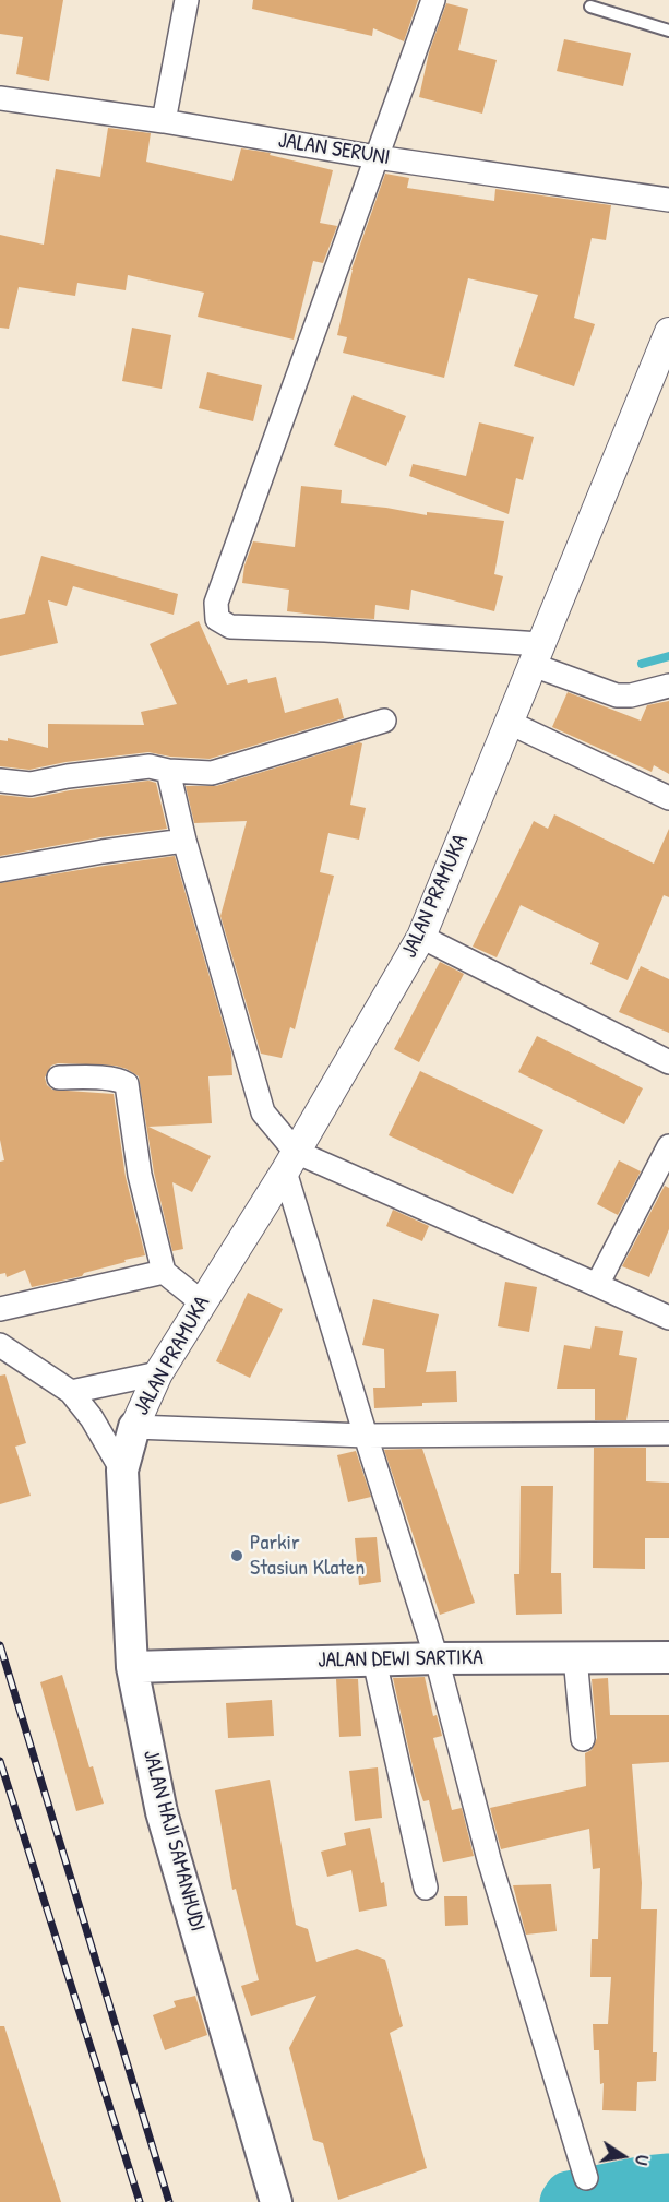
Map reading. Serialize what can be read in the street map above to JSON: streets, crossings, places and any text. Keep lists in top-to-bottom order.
{
  "streets": {
    "main road": ["JALAN DEWI SARTIKA", "JALAN HAJI SAMANHUDI"],
    "street": ["JALAN SERUNI", "JALAN PRAMUKA"]
  },
  "crossings": [
    ["JALAN PRAMUKA", "JALAN HAJI SAMANHUDI"],
    ["JALAN DEWI SARTIKA", "JALAN HAJI SAMANHUDI"]
  ],
  "places": ["Parkir Stasiun Klaten"],
  "north": "right"
}
